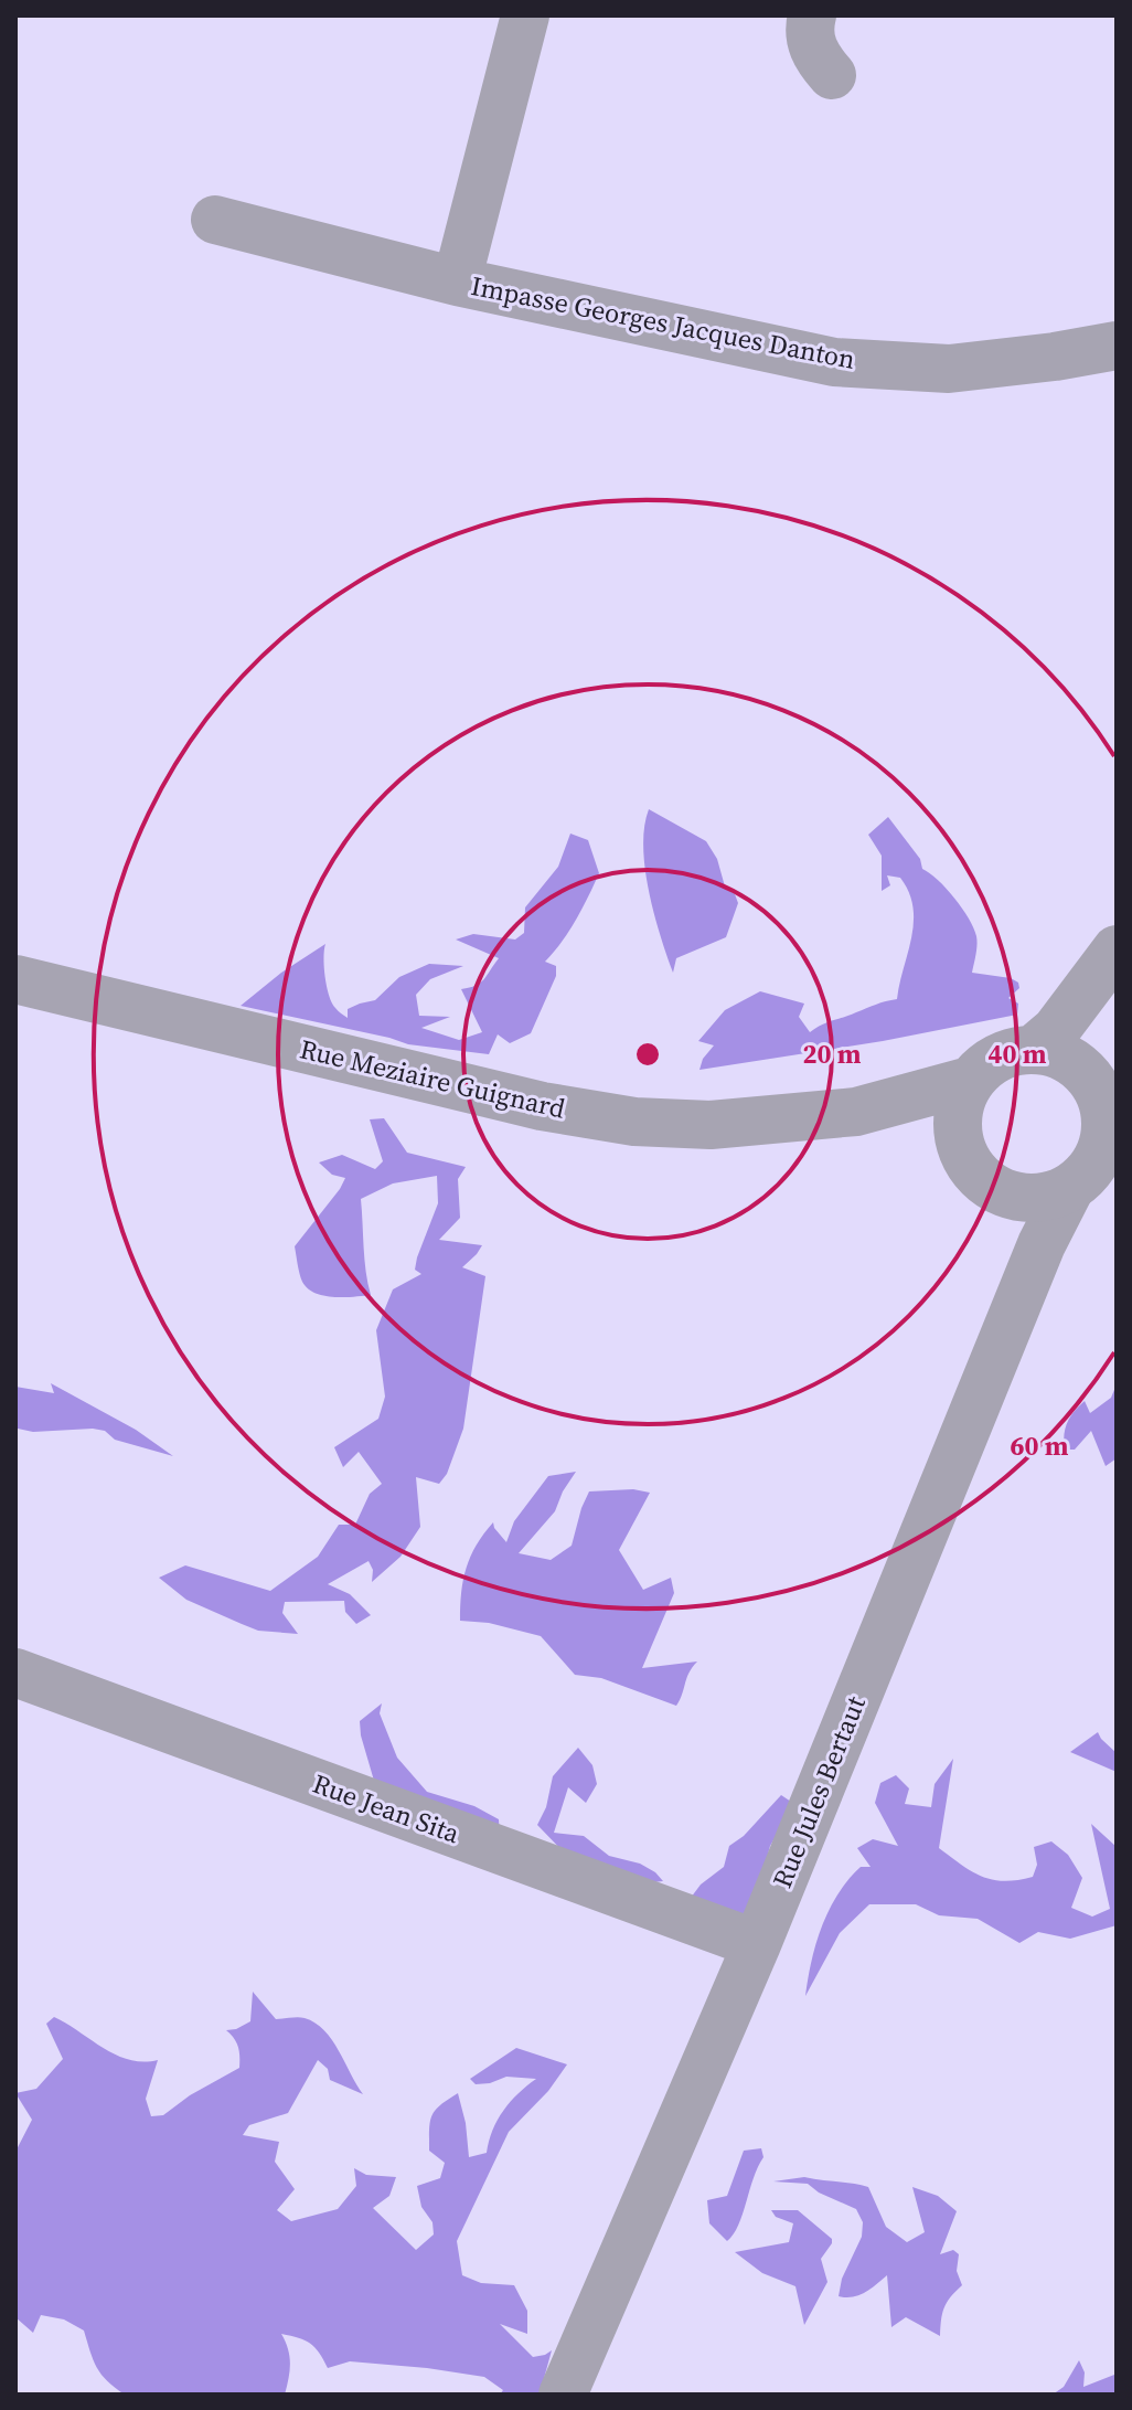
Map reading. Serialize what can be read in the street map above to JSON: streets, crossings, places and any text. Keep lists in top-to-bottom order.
{
  "streets": {
    "street": [
      "Impasse Georges Jacques Danton",
      "Rue Meziaire Guignard",
      "Rue Jules Bertaut",
      "Rue Jean Sita"
    ]
  },
  "crossings": [
    ["Rue Meziaire Guignard", "Rue Jules Bertaut"],
    ["Rue Jules Bertaut", "Rue Jean Sita"]
  ],
  "rings": ["20 m", "40 m", "60 m"]
}
